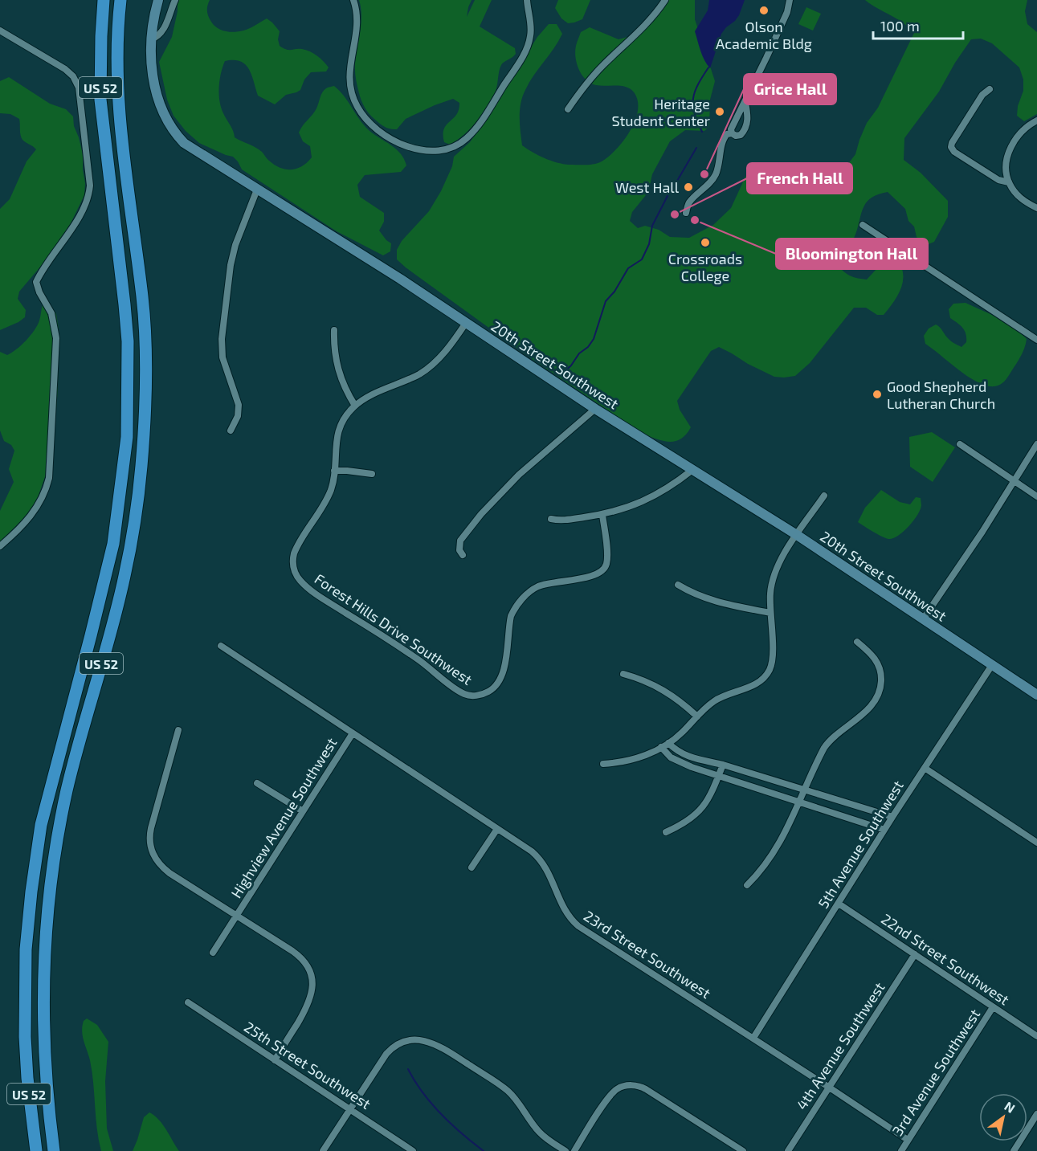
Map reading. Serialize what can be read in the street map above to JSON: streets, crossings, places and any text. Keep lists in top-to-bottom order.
{
  "streets": {
    "highway": ["US 52"],
    "street": [
      "20th Street Southwest",
      "Forest Hills Drive Southwest",
      "Highview Avenue Southwest",
      "5th Avenue Southwest",
      "23rd Street Southwest",
      "22nd Street Southwest",
      "4th Avenue Southwest",
      "25th Street Southwest",
      "3rd Avenue Southwest"
    ]
  },
  "crossings": [
    ["20th Street Southwest", "Forest Hills Drive Southwest"],
    ["20th Street Southwest", "5th Avenue Southwest"],
    ["Highview Avenue Southwest", "23rd Street Southwest"],
    ["5th Avenue Southwest", "23rd Street Southwest"],
    ["5th Avenue Southwest", "22nd Street Southwest"],
    ["23rd Street Southwest", "4th Avenue Southwest"],
    ["23rd Street Southwest", "3rd Avenue Southwest"],
    ["22nd Street Southwest", "4th Avenue Southwest"],
    ["22nd Street Southwest", "3rd Avenue Southwest"]
  ],
  "places": [
    "Olson Academic Bldg",
    "Heritage Student Center",
    "Grice Hall",
    "West Hall",
    "French Hall",
    "Bloomington Hall",
    "Crossroads College",
    "Good Shepherd Lutheran Church"
  ],
  "scale_bar": "100 m",
  "north": "top right"
}
